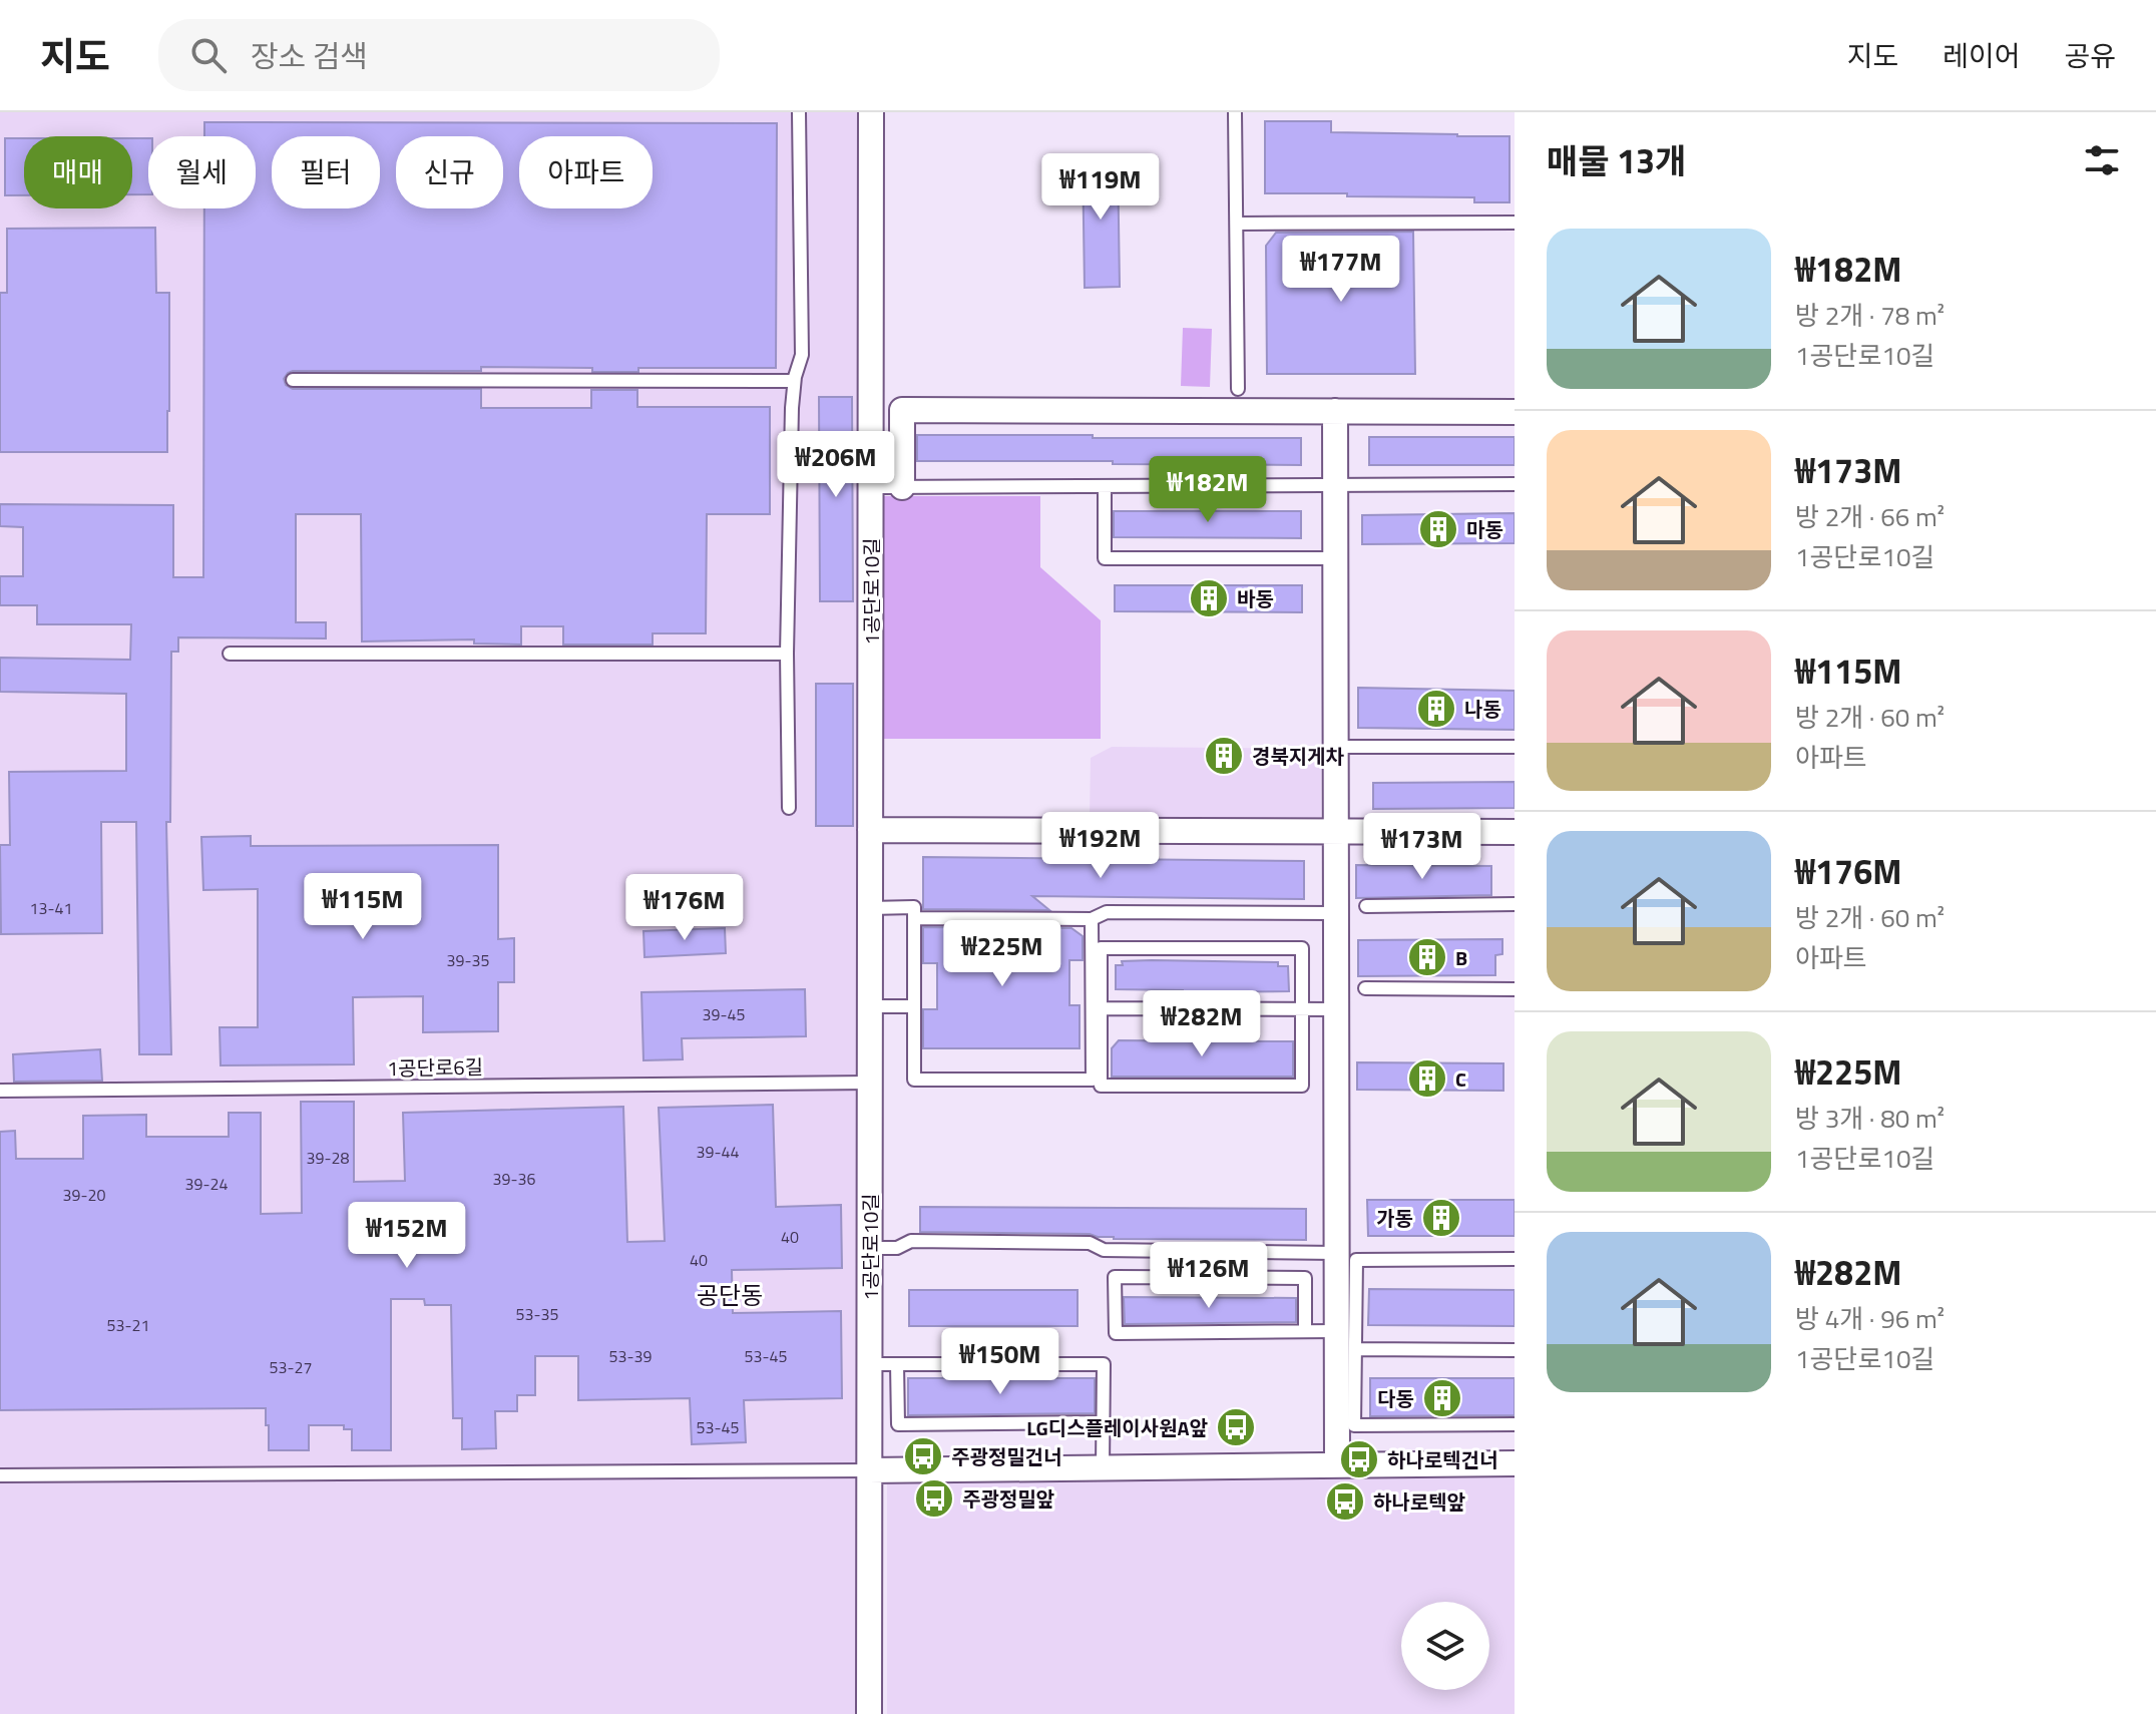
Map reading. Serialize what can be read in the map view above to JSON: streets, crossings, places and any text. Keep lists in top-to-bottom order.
{
  "streets": {
    "street": ["1공단로10길"],
    "lane": ["1공단로6길"]
  },
  "crossings": [
    ["1공단로10길", "1공단로6길"]
  ],
  "districts": ["공단동"],
  "places": {
    "building": [
      "마동",
      "바동",
      "나동",
      "경북지게차",
      "B",
      "C",
      "가동",
      "다동"
    ],
    "bus stop": [
      "LG디스플레이사원A앞",
      "주광정밀건너",
      "하나로텍건너",
      "주광정밀앞",
      "하나로텍앞"
    ]
  },
  "house_numbers": [
    "13-41",
    "39-35",
    "39-45",
    "39-44",
    "39-28",
    "39-36",
    "39-24",
    "39-20",
    "40",
    "40",
    "53-35",
    "53-21",
    "53-39",
    "53-45",
    "53-27",
    "53-45"
  ],
  "page": {
    "header": "지도",
    "search": "장소 검색",
    "nav": ["지도", "레이어", "공유"],
    "heading": "매물 13개",
    "chip": [
      "매매",
      "월세",
      "필터",
      "신규",
      "아파트"
    ],
    "price": [
      "₩119M",
      "₩177M",
      "₩206M",
      "₩182M",
      "₩192M",
      "₩173M",
      "₩115M",
      "₩176M",
      "₩225M",
      "₩282M",
      "₩152M",
      "₩126M",
      "₩150M"
    ],
    "list": [
      {
        "name": "₩182M",
        "note": "방 2개 · 78 m² · 1공단로10길"
      },
      {
        "name": "₩173M",
        "note": "방 2개 · 66 m² · 1공단로10길"
      },
      {
        "name": "₩115M",
        "note": "방 2개 · 60 m² · 아파트"
      },
      {
        "name": "₩176M",
        "note": "방 2개 · 60 m² · 아파트"
      },
      {
        "name": "₩225M",
        "note": "방 3개 · 80 m² · 1공단로10길"
      },
      {
        "name": "₩282M",
        "note": "방 4개 · 96 m² · 1공단로10길"
      }
    ]
  }
}
